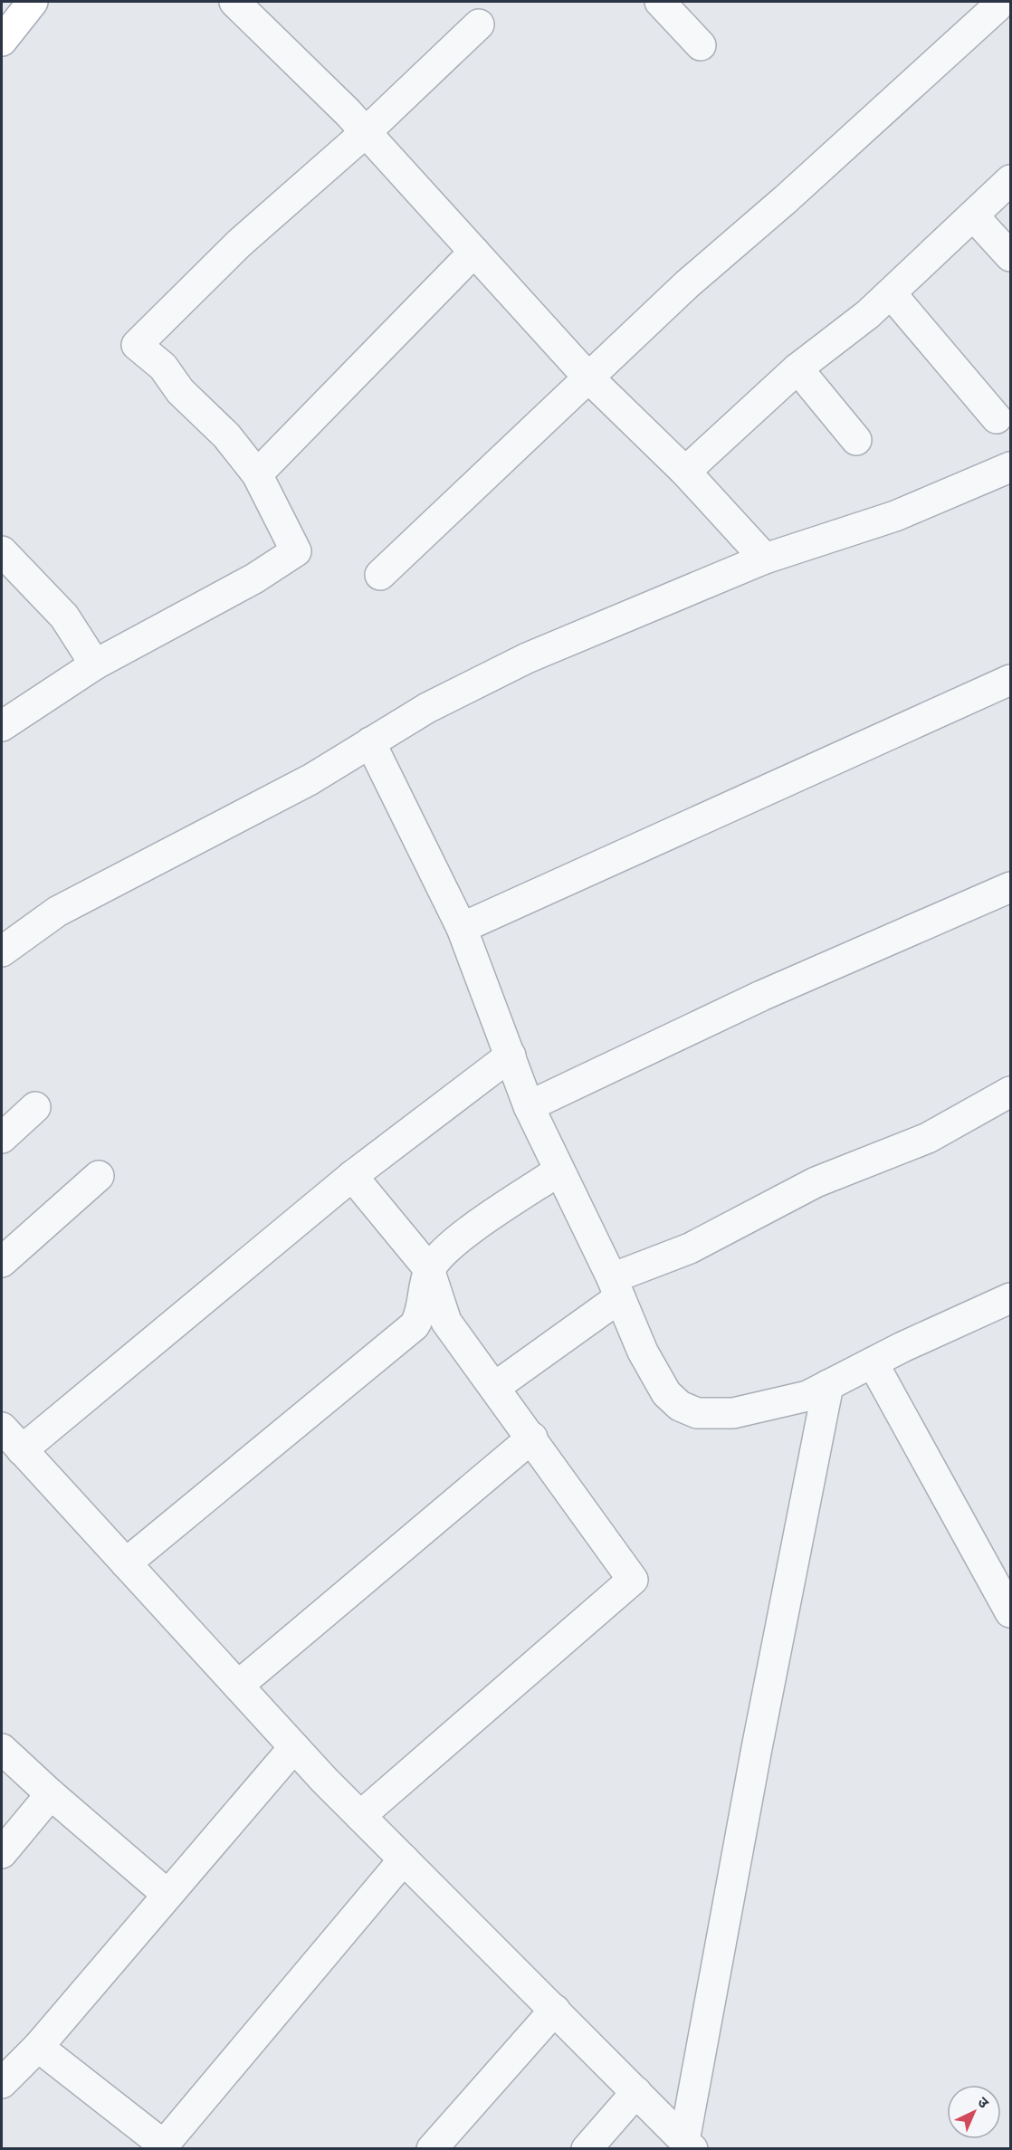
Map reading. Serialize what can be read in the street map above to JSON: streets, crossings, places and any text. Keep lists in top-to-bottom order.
{
  "north": "top right"
}
